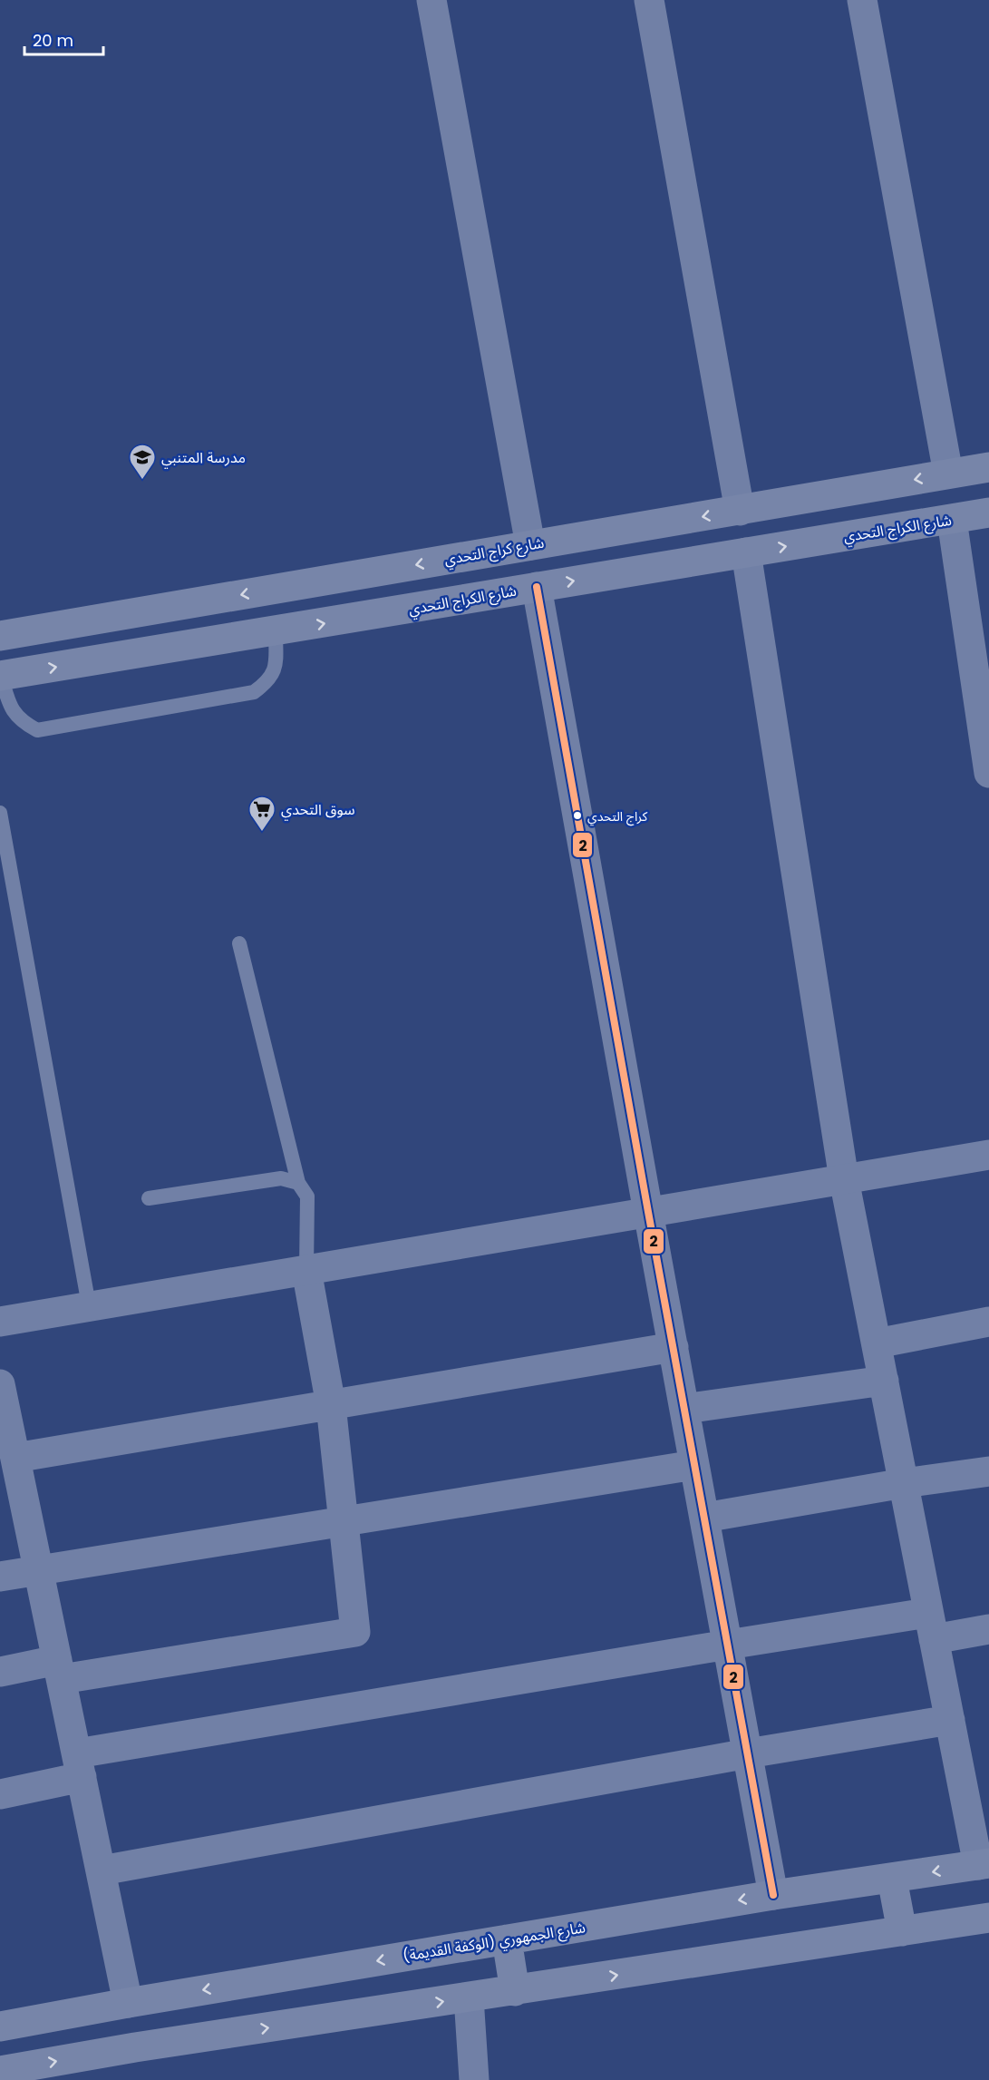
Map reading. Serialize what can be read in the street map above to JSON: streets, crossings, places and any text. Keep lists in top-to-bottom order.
{
  "streets": {
    "main road": ["شارع الكراج التحدي", "شارع كراج التحدي", "شارع الجمهوري (الوكفة القديمة)"]
  },
  "one_way": ["شارع الكراج التحدي", "شارع كراج التحدي"],
  "places": {
    "school or university": ["مدرسة المتنبي"],
    "other": ["كراج التحدي"],
    "supermarket": ["سوق التحدي"]
  },
  "lines": ["transit line 2"],
  "scale_bar": "20 m"
}
